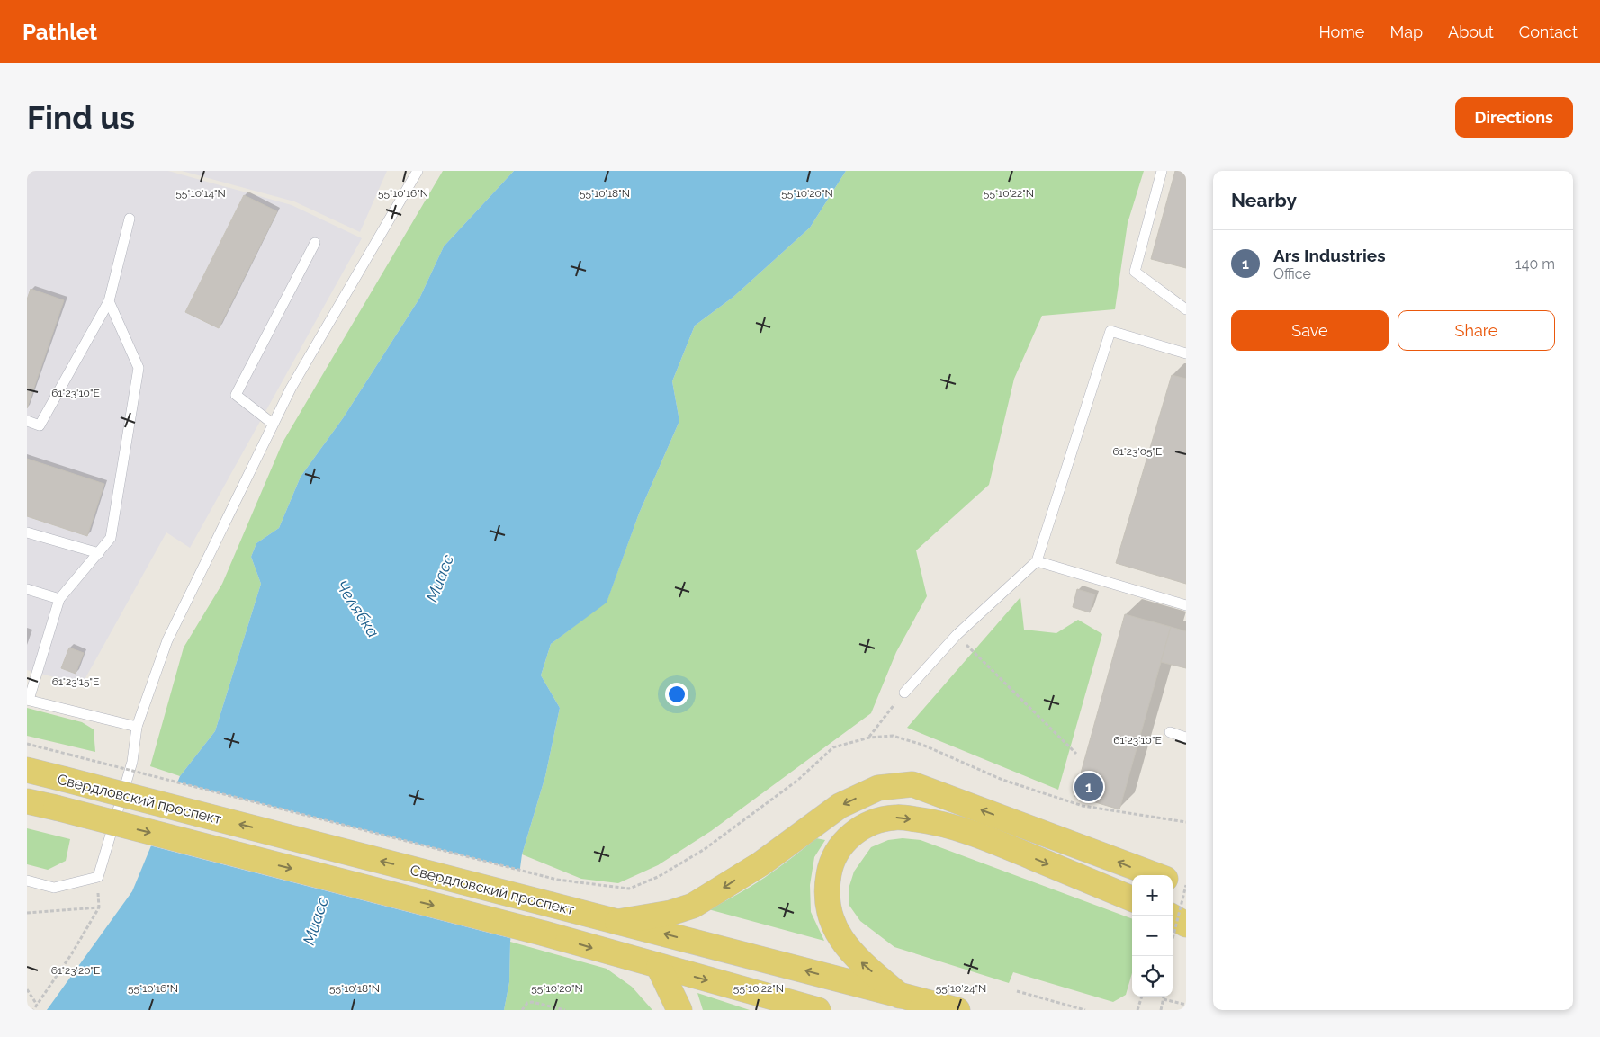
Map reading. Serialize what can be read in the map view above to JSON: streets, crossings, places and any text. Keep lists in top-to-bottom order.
{
  "streets": {
    "main road": ["Свердловский проспект"]
  },
  "water": ["Миасс", "Челябка"],
  "page": {
    "header": "Pathlet",
    "nav": [
      "Home",
      "Map",
      "About",
      "Contact"
    ],
    "buttons": [
      "Directions",
      ["Save", "Share"]
    ],
    "title": "Find us",
    "heading": "Nearby",
    "list": [
      {
        "mark": "1",
        "name": "Ars Industries",
        "note": "Office",
        "value": "140 m"
      }
    ],
    "pins": "1",
    "map_buttons": ["+", "−"]
  },
  "coordinates": [
    "55°10'14\"N",
    "55°10'16\"N",
    "55°10'18\"N",
    "55°10'20\"N",
    "55°10'22\"N",
    "61°23'10\"E",
    "61°23'05\"E",
    "61°23'15\"E",
    "61°23'20\"E",
    "55°10'24\"N"
  ]
}
